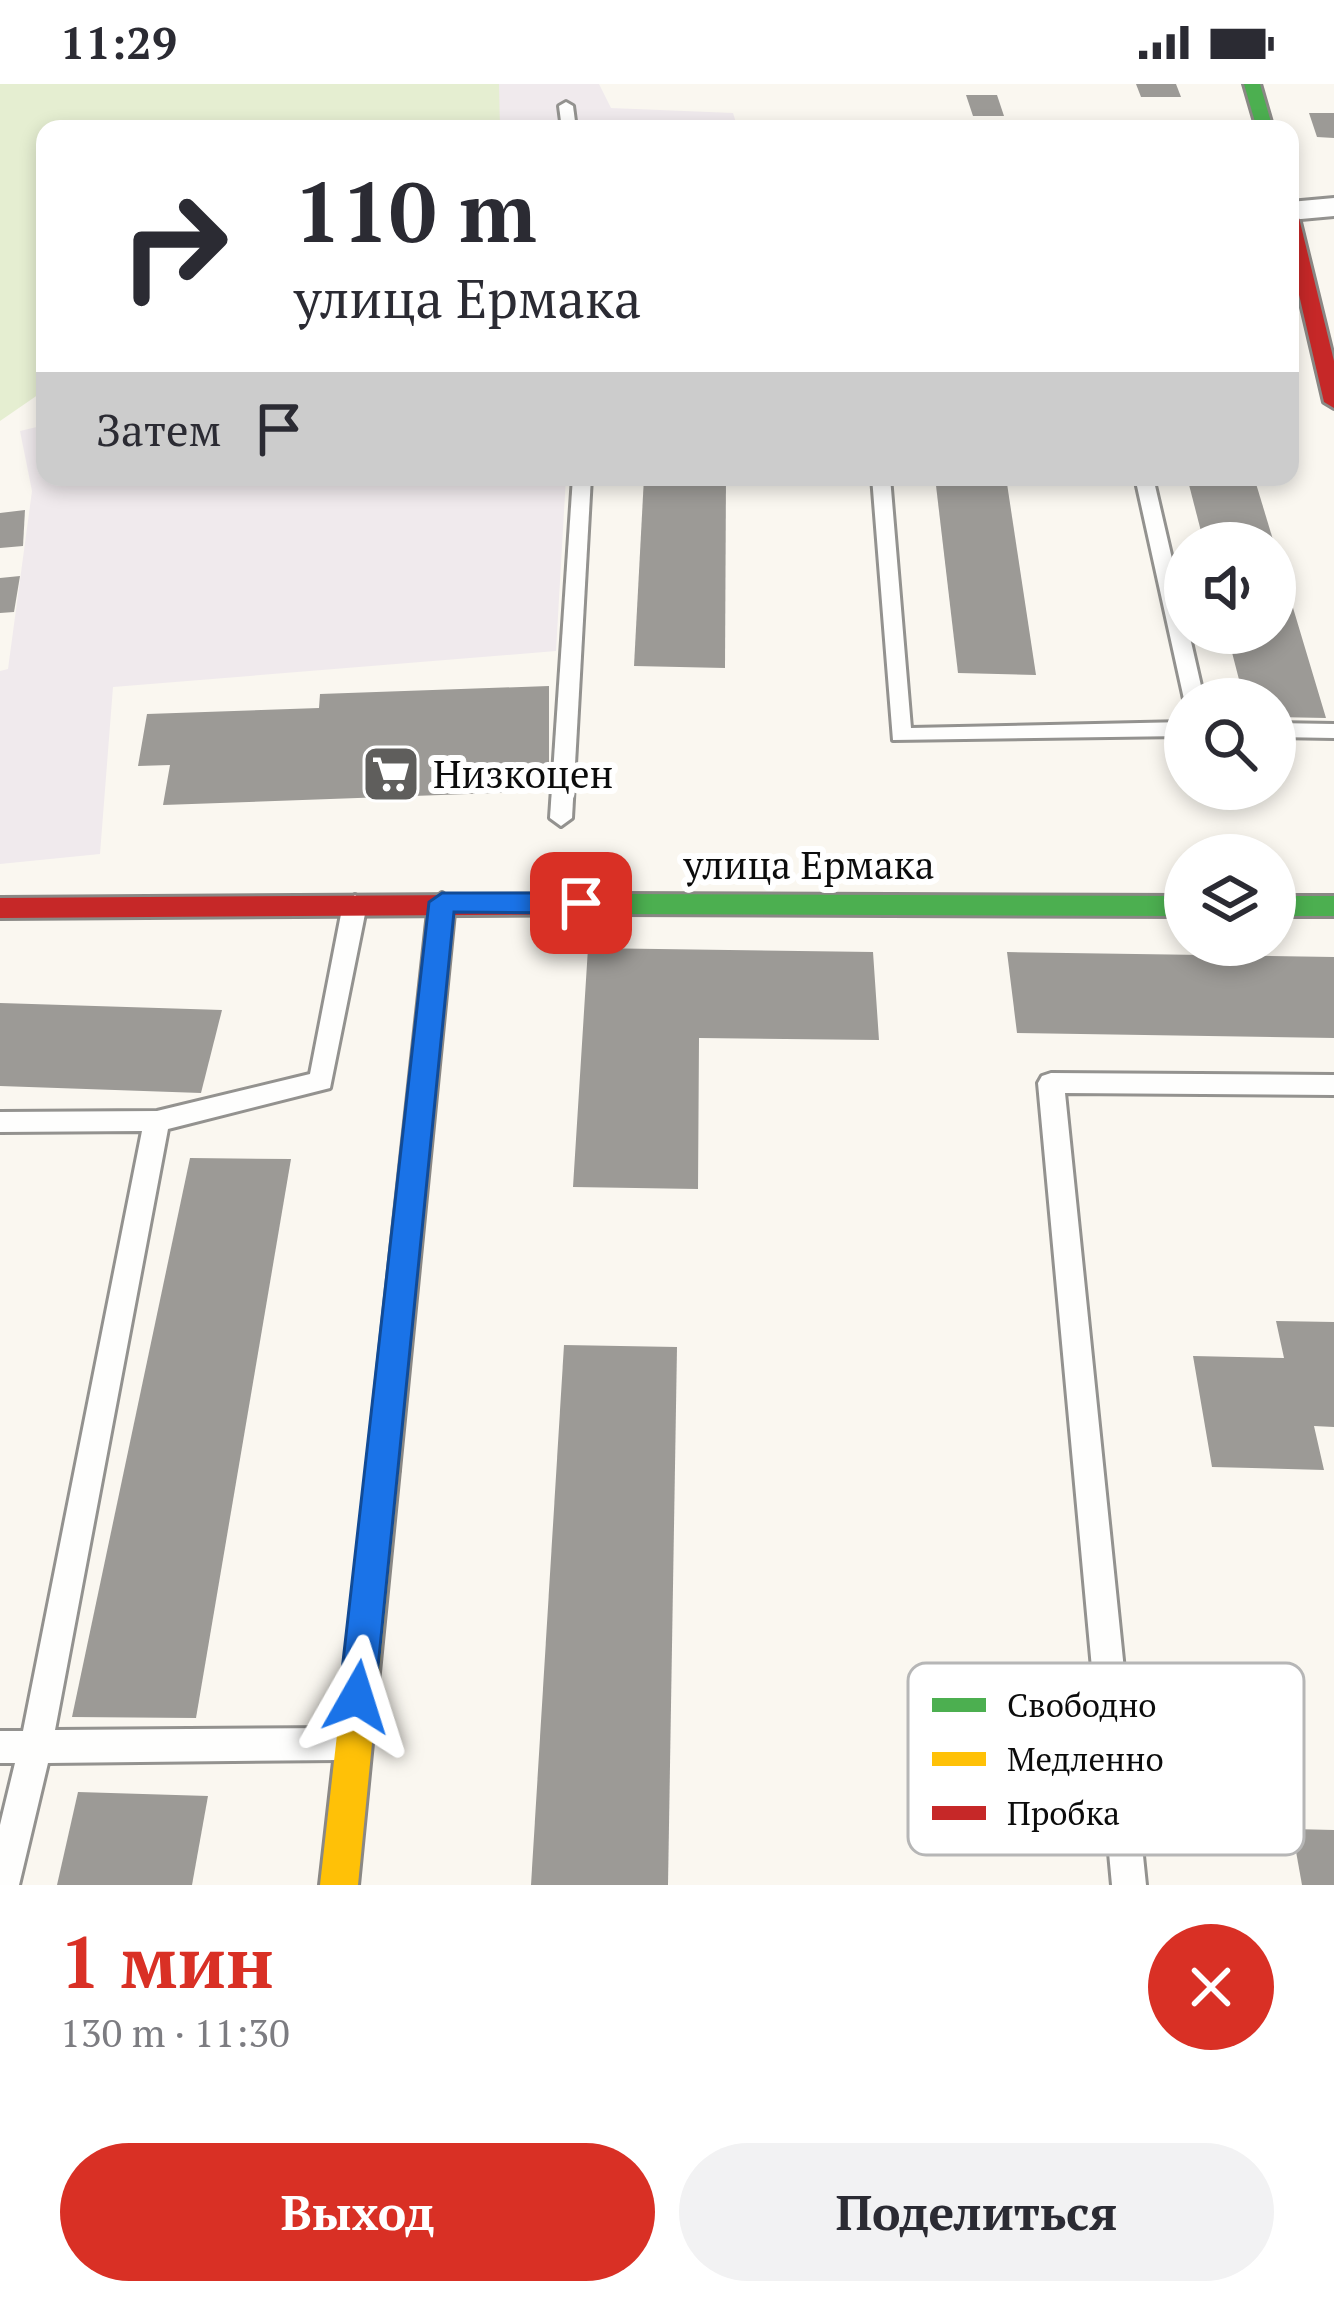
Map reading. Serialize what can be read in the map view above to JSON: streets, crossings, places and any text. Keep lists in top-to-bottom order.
{
  "streets": {
    "street": ["улица Ермака"]
  },
  "places": {
    "supermarket": ["Низкоцен"]
  },
  "legend": ["Свободно", "Медленно", "Пробка"],
  "page": {
    "status": "11:29",
    "turn": ["110 m", "улица Ермака"],
    "then": "Затем",
    "heading": ["1 мин", "130 m · 11:30"],
    "buttons": ["Выход", "Поделиться"]
  }
}
